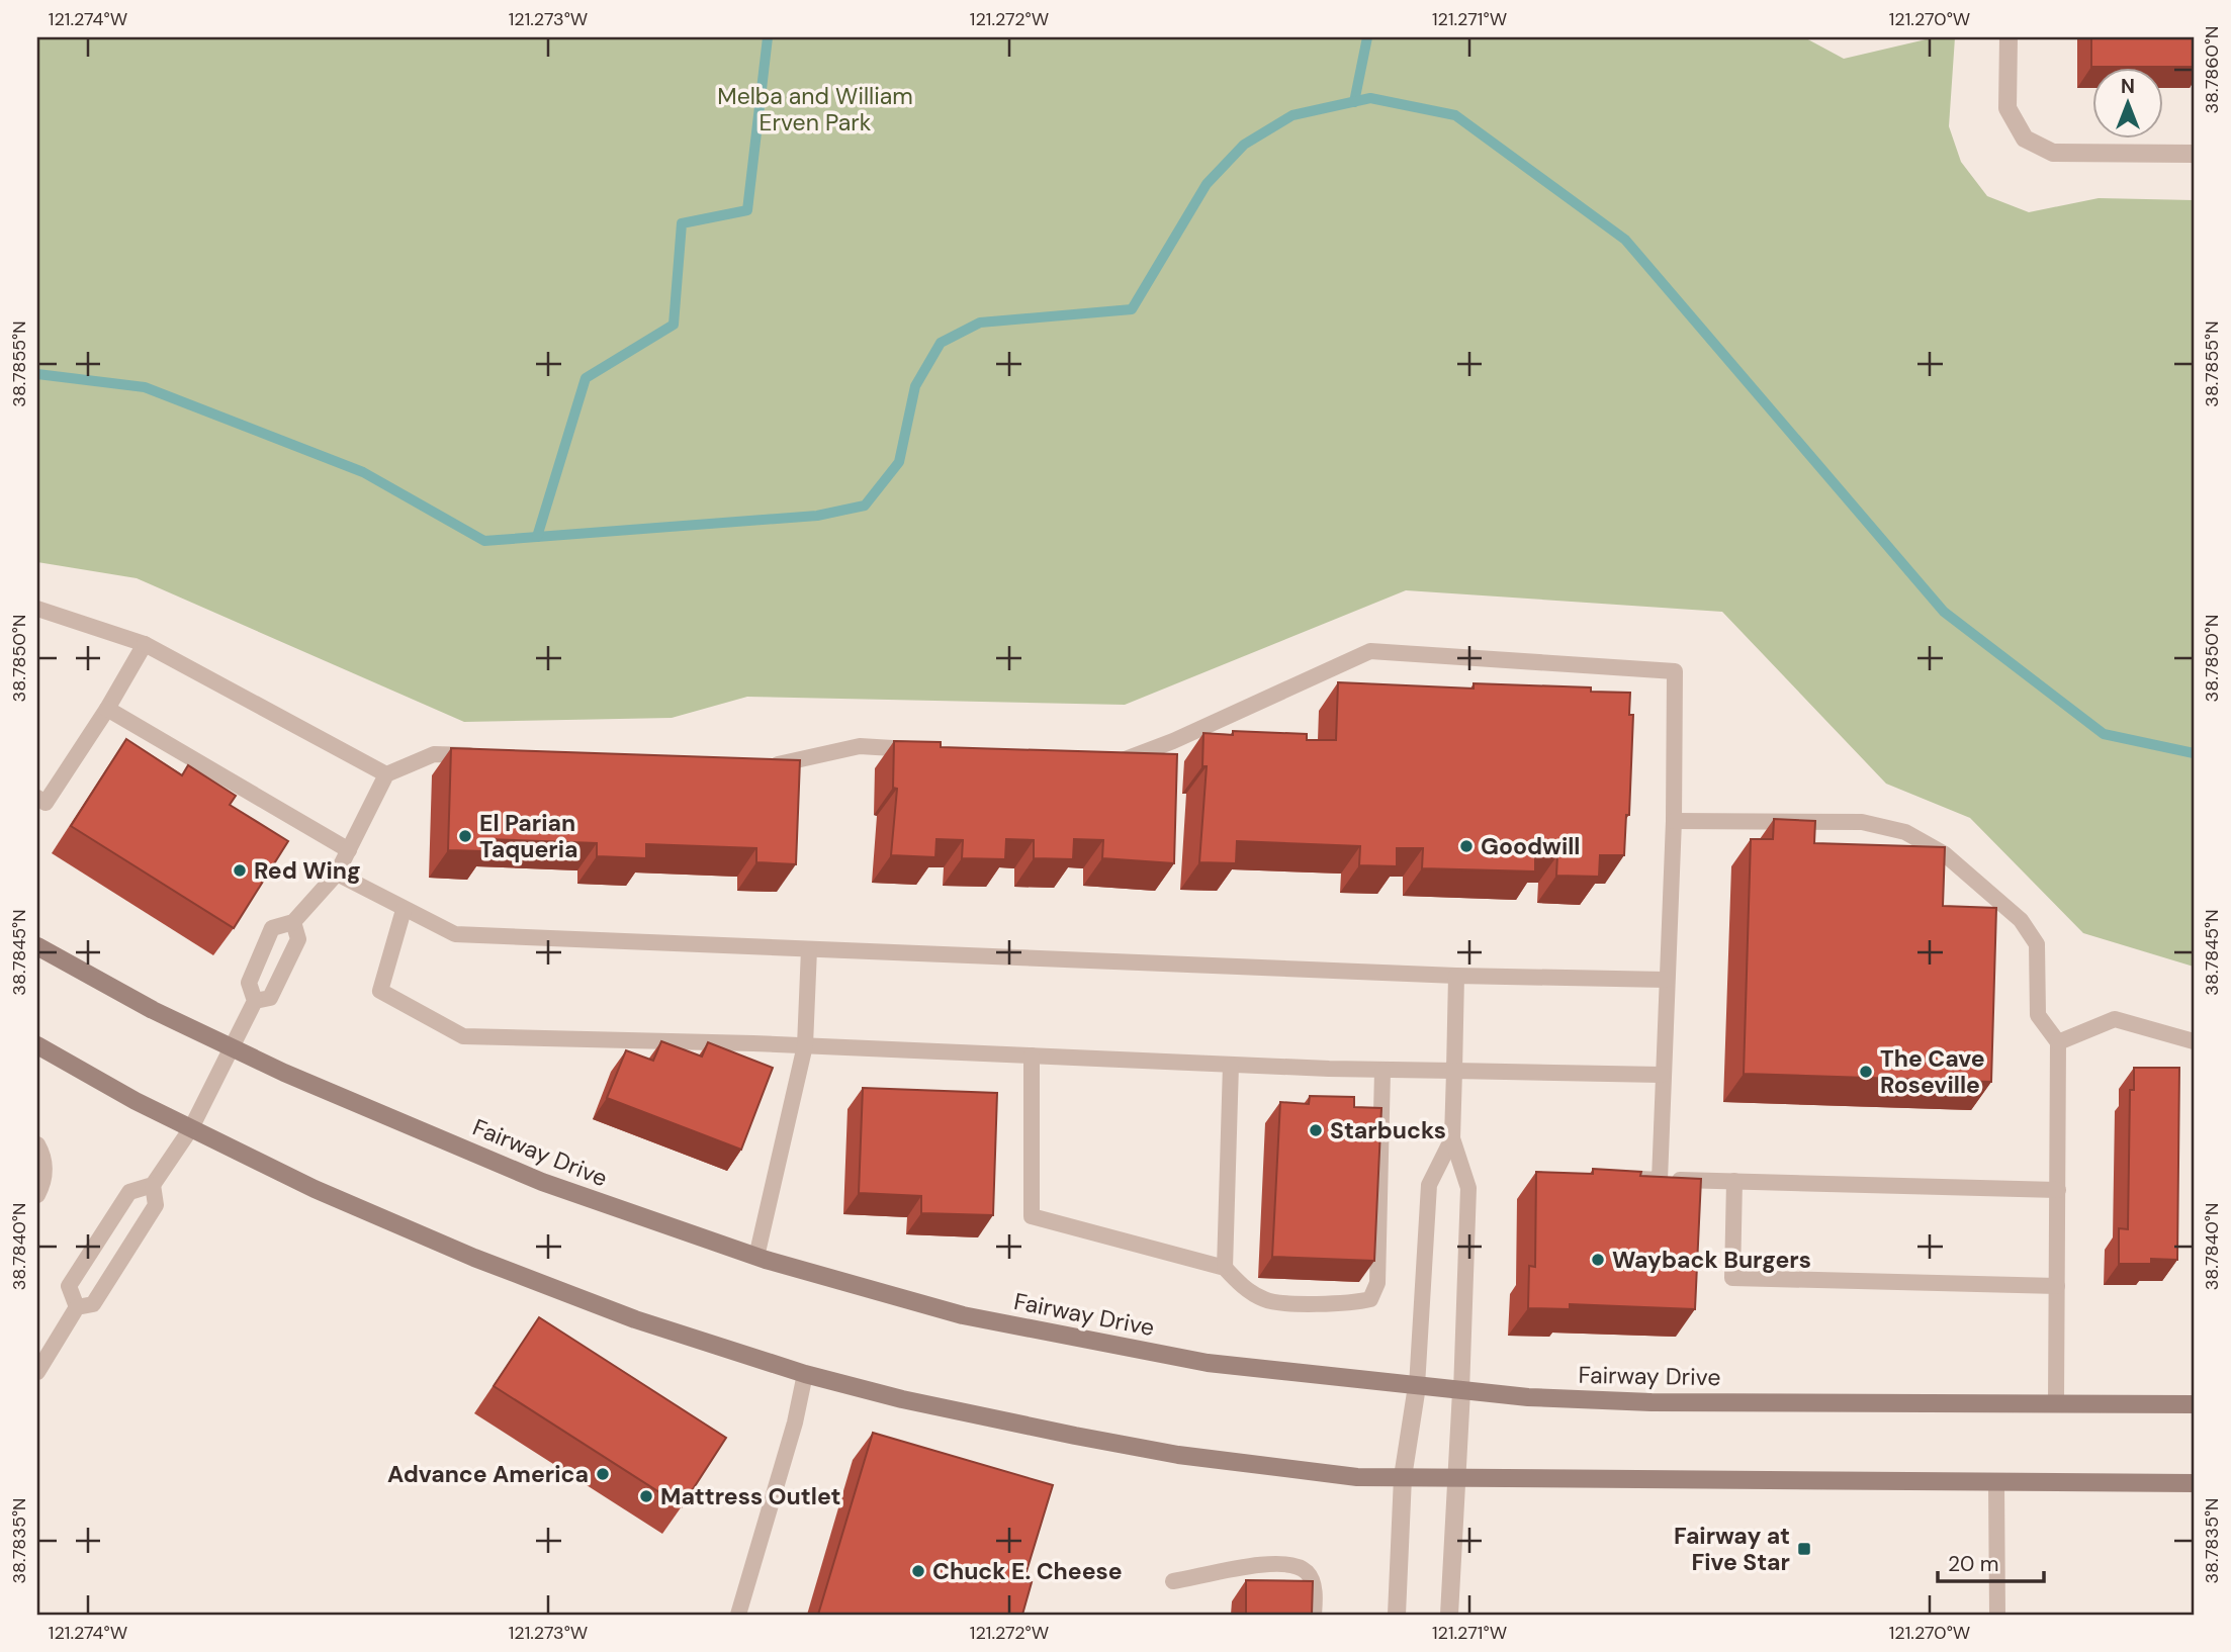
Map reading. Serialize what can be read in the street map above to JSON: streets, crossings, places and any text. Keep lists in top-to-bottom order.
{
  "streets": {
    "main road": ["Fairway Drive"]
  },
  "parks": ["Melba and William Erven Park"],
  "places": {
    "other": [
      "El Parian Taqueria",
      "Goodwill",
      "Red Wing",
      "The Cave Roseville",
      "Starbucks",
      "Wayback Burgers",
      "Advance America",
      "Mattress Outlet",
      "Chuck E. Cheese"
    ],
    "transit": ["Fairway at Five Star"]
  },
  "scale_bar": "20 m",
  "north": "top",
  "coordinates": [
    "121.274°W",
    "121.273°W",
    "121.272°W",
    "121.271°W",
    "121.270°W",
    "38.7860°N",
    "38.7855°N",
    "38.7850°N",
    "38.7845°N",
    "38.7840°N",
    "38.7835°N"
  ]
}
